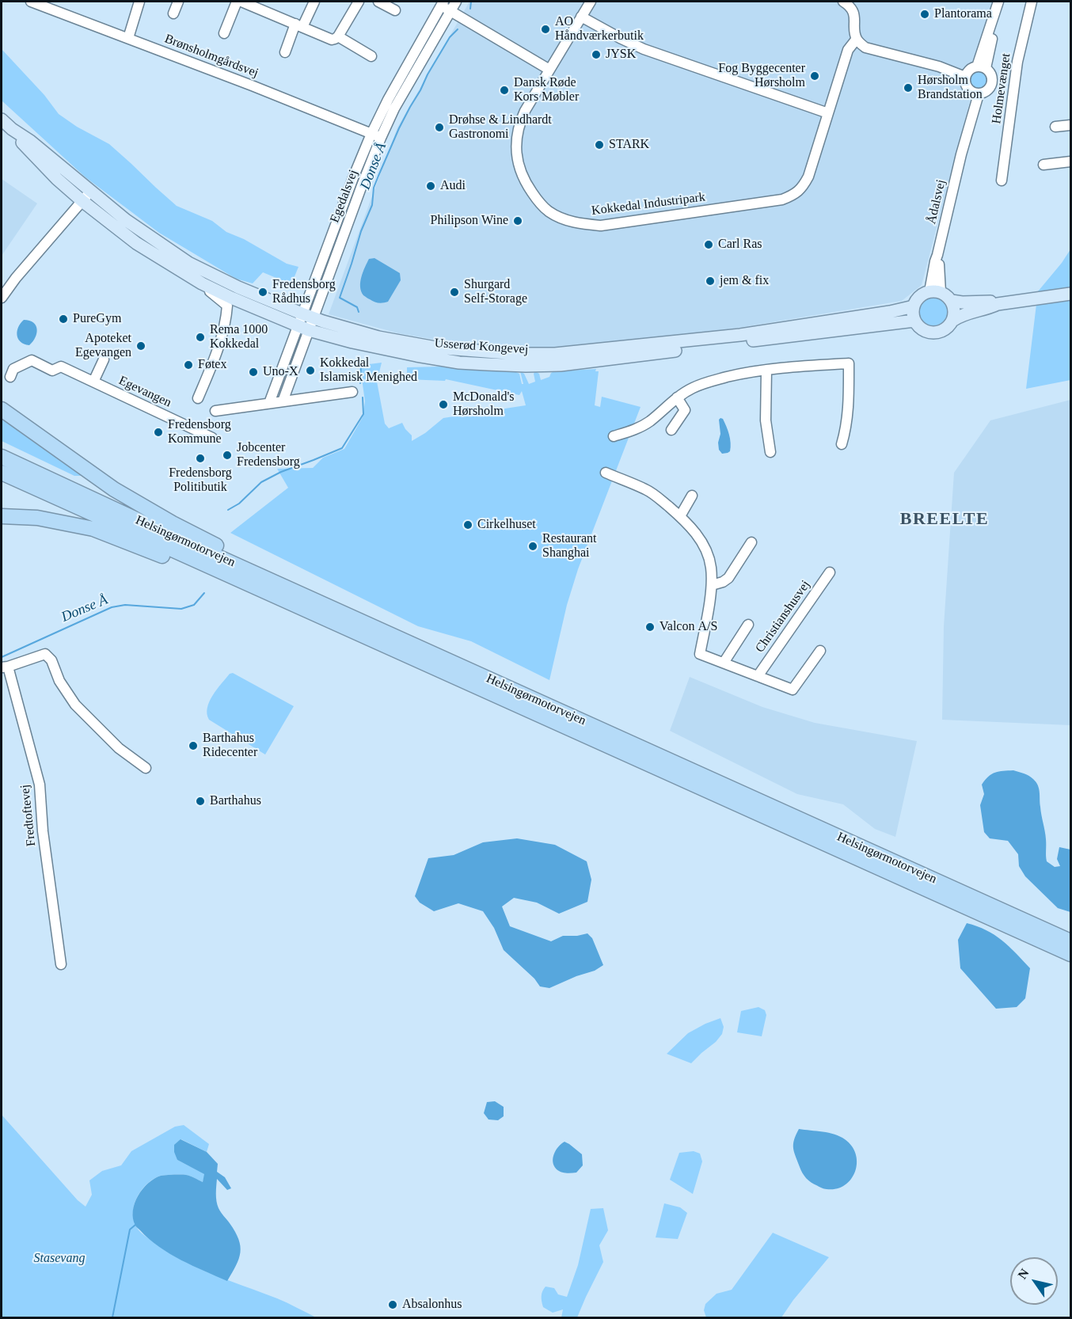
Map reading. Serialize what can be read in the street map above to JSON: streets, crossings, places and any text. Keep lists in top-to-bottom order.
{
  "streets": {
    "highway": ["Helsingørmotorvejen"],
    "main road": ["Usserød Kongevej"],
    "street": [
      "Brønsholmgårdsvej",
      "Holmevænget",
      "Egedalsvej",
      "Ådalsvej",
      "Kokkedal Industripark",
      "Egevangen",
      "Christianshusvej",
      "Fredtoftevej"
    ]
  },
  "crossings": [
    ["Brønsholmgårdsvej", "Egedalsvej"],
    ["Egedalsvej", "Usserød Kongevej"],
    ["Ådalsvej", "Usserød Kongevej"]
  ],
  "districts": ["BREELTE"],
  "water": ["Donse Å"],
  "parks": ["Stasevang"],
  "places": [
    "Plantorama",
    "AO Håndværkerbutik",
    "JYSK",
    "Fog Byggecenter Hørsholm",
    "Hørsholm Brandstation",
    "Dansk Røde Kors Møbler",
    "Drøhse & Lindhardt Gastronomi",
    "STARK",
    "Audi",
    "Philipson Wine",
    "Carl Ras",
    "jem & fix",
    "Fredensborg Rådhus",
    "Shurgard Self-Storage",
    "PureGym",
    "Rema 1000 Kokkedal",
    "Apoteket Egevangen",
    "Føtex",
    "Kokkedal Islamisk Menighed",
    "Uno-X",
    "McDonald's Hørsholm",
    "Fredensborg Kommune",
    "Jobcenter Fredensborg",
    "Fredensborg Politibutik",
    "Cirkelhuset",
    "Restaurant Shanghai",
    "Valcon A/S",
    "Barthahus Ridecenter",
    "Barthahus",
    "Absalonhus"
  ],
  "north": "top left"
}
